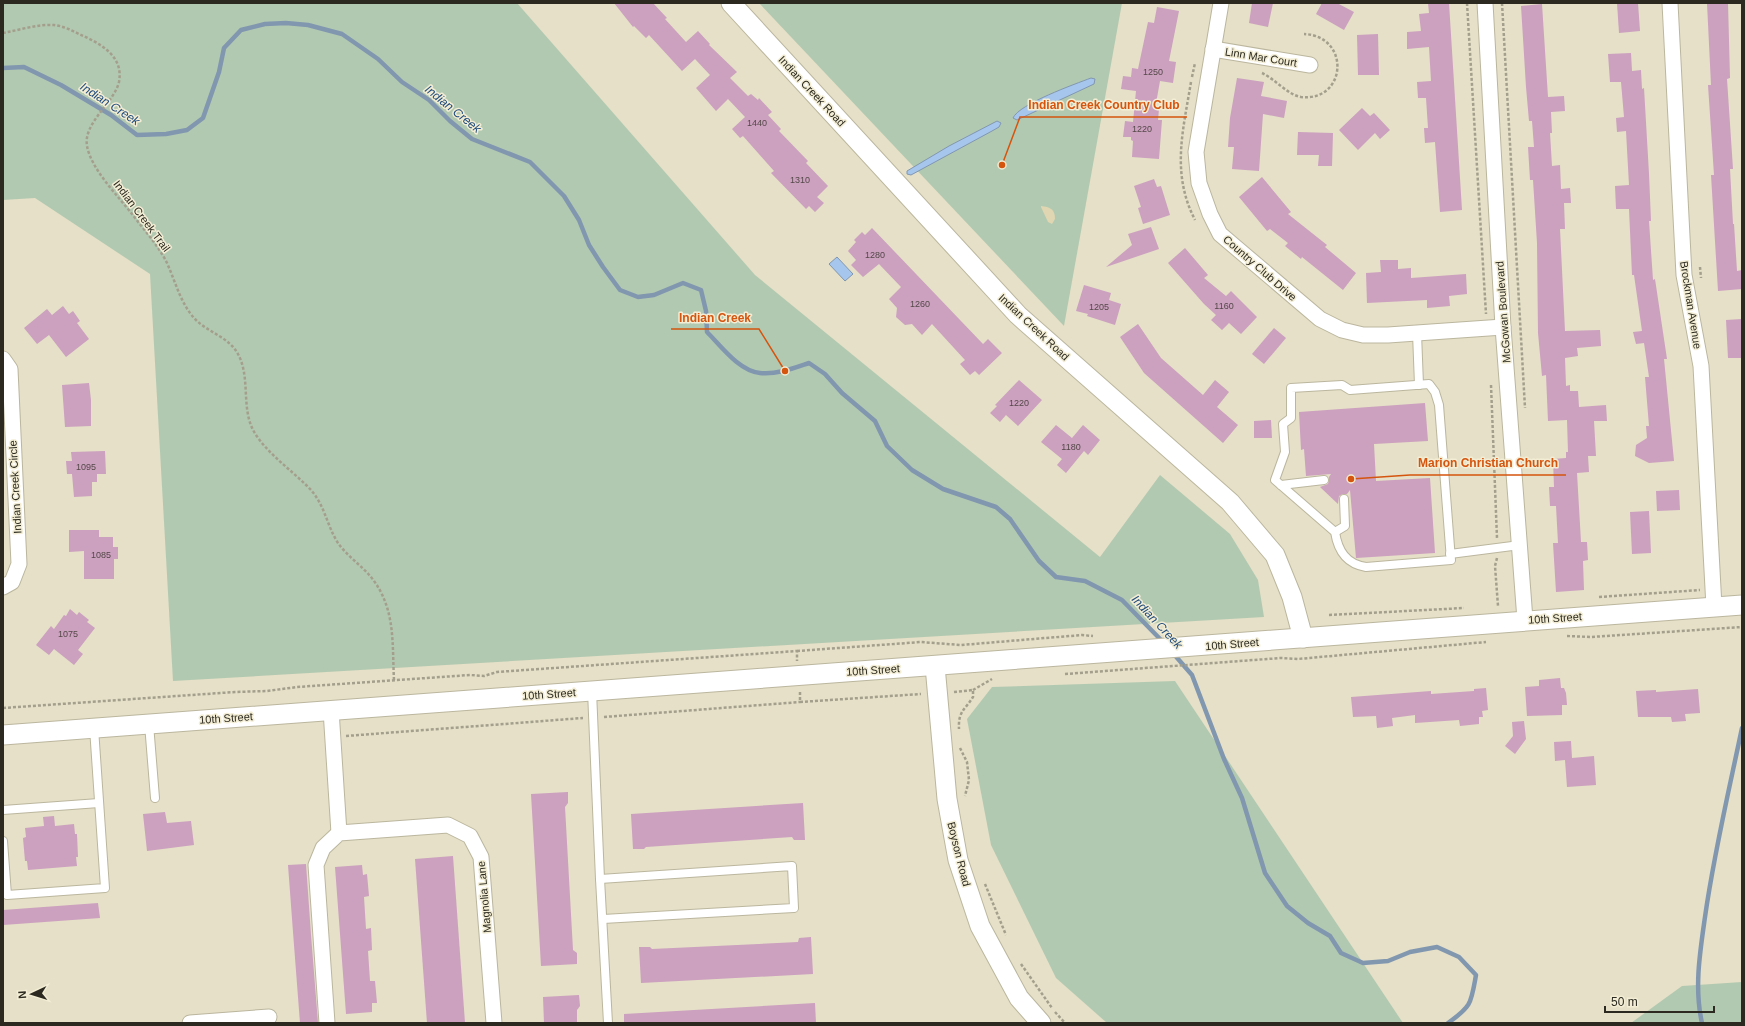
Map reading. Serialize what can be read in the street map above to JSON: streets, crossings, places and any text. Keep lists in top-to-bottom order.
{
  "streets": {
    "street": [
      "Linn Mar Court",
      "Indian Creek Road",
      "Country Club Drive",
      "Brockman Avenue",
      "McGowan Boulevard",
      "Indian Creek Circle",
      "10th Street",
      "Boyson Road",
      "Magnolia Lane"
    ],
    "path": ["Indian Creek Trail"]
  },
  "crossings": [
    ["Linn Mar Court", "Country Club Drive"],
    ["Indian Creek Road", "10th Street"],
    ["Country Club Drive", "McGowan Boulevard"],
    ["Brockman Avenue", "10th Street"],
    ["McGowan Boulevard", "10th Street"],
    ["10th Street", "Boyson Road"]
  ],
  "water": ["Indian Creek"],
  "places": ["Indian Creek Country Club", "Indian Creek", "Marion Christian Church"],
  "house_numbers": [
    "1250",
    "1440",
    "1220",
    "1310",
    "1280",
    "1260",
    "1160",
    "1205",
    "1220",
    "1180",
    "1095",
    "1085",
    "1075"
  ],
  "scale_bar": "50 m",
  "north": "left"
}
